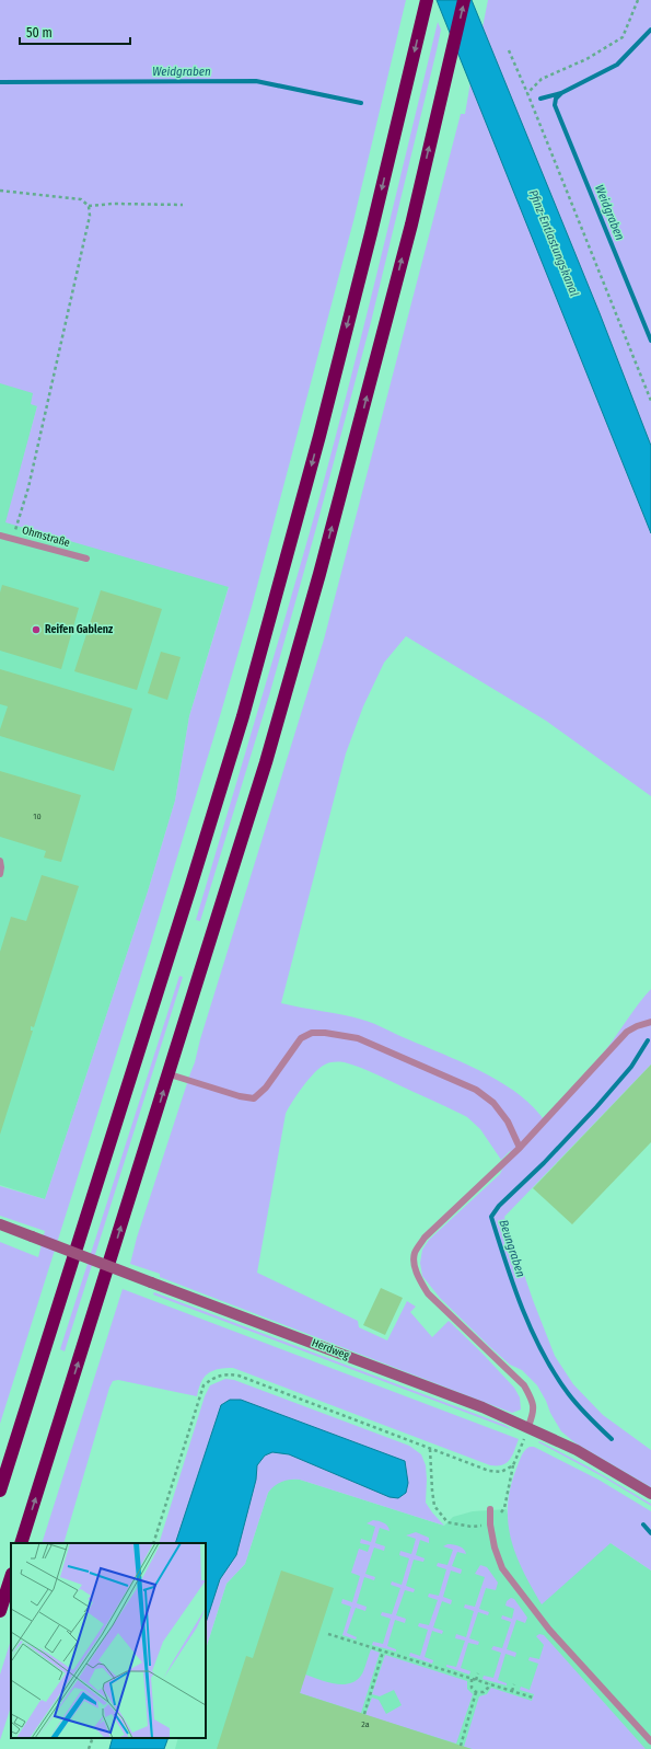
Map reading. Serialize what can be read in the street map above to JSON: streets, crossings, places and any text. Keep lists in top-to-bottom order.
{
  "streets": {
    "main road": ["Herdweg"],
    "lane": ["Ohmstraße"]
  },
  "water": ["Weidgraben", "Pfinz-Entlastungskanal", "Beungraben"],
  "places": ["Reifen Gablenz"],
  "house_numbers": ["10", "2a"],
  "scale_bar": "50 m"
}
